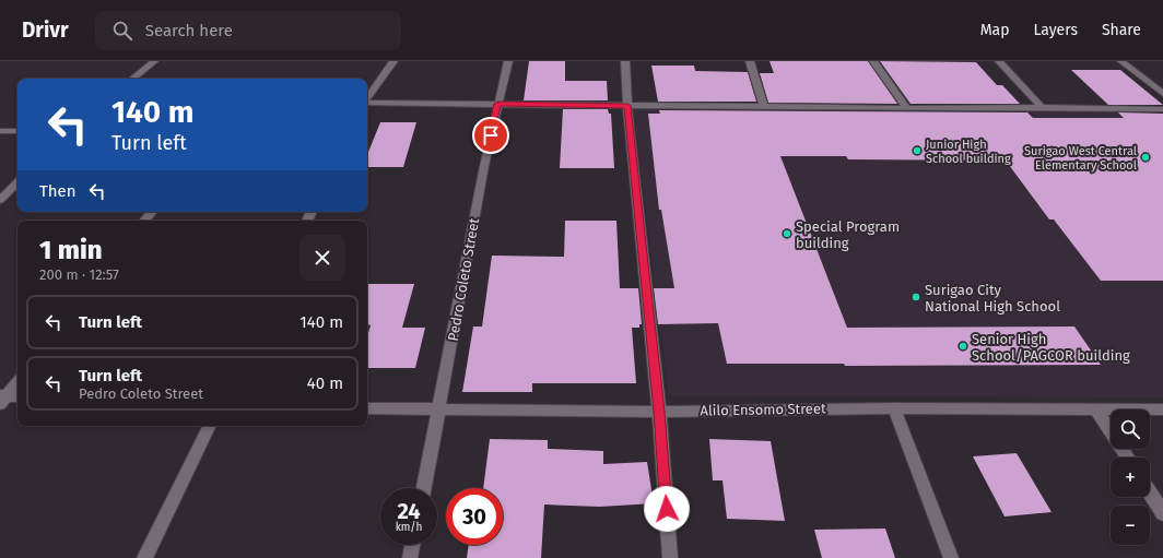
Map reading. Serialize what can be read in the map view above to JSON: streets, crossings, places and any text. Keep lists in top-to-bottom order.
{
  "streets": {
    "street": ["Pedro Coleto Street", "Alilo Ensomo Street"]
  },
  "crossings": [
    ["Pedro Coleto Street", "Alilo Ensomo Street"]
  ],
  "places": [
    "Junior High School building",
    "Surigao West Central Elementary School",
    "Special Program building",
    "Surigao City National High School",
    "Senior High School/PAGCOR building"
  ],
  "page": {
    "header": "Drivr",
    "search": "Search here",
    "nav": ["Map", "Layers", "Share"],
    "turn": ["140 m", "Turn left"],
    "then": "Then",
    "heading": ["1 min", "200 m · 12:57"],
    "list": [
      {
        "name": "Turn left",
        "value": "140 m"
      },
      {
        "name": "Turn left",
        "note": "Pedro Coleto Street",
        "value": "40 m"
      }
    ],
    "map_buttons": ["+", "−"],
    "speed": "24 km/h",
    "limit": "30"
  }
}
